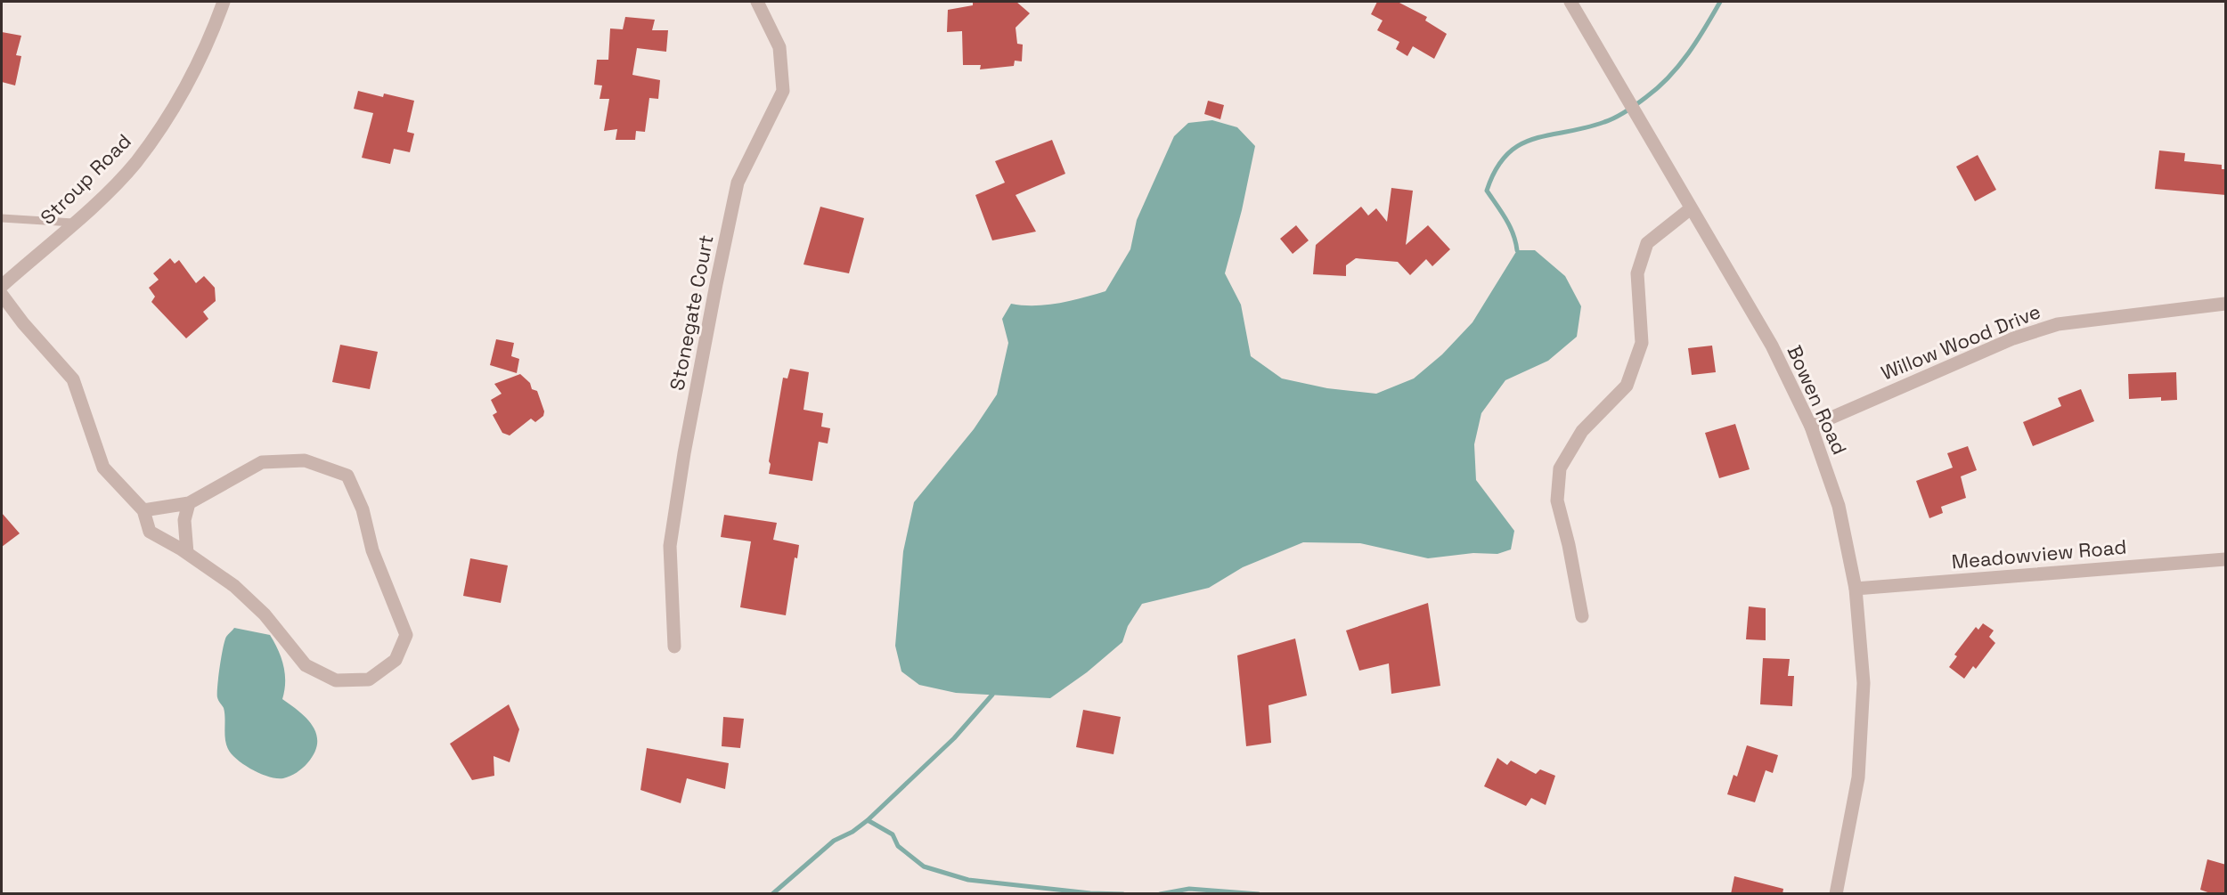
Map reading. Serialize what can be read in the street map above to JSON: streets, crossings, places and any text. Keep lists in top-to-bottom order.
{
  "streets": {
    "street": [
      "Stroup Road",
      "Stonegate Court",
      "Willow Wood Drive",
      "Bowen Road",
      "Meadowview Road"
    ]
  },
  "crossings": [
    ["Willow Wood Drive", "Bowen Road"],
    ["Bowen Road", "Meadowview Road"]
  ]
}
